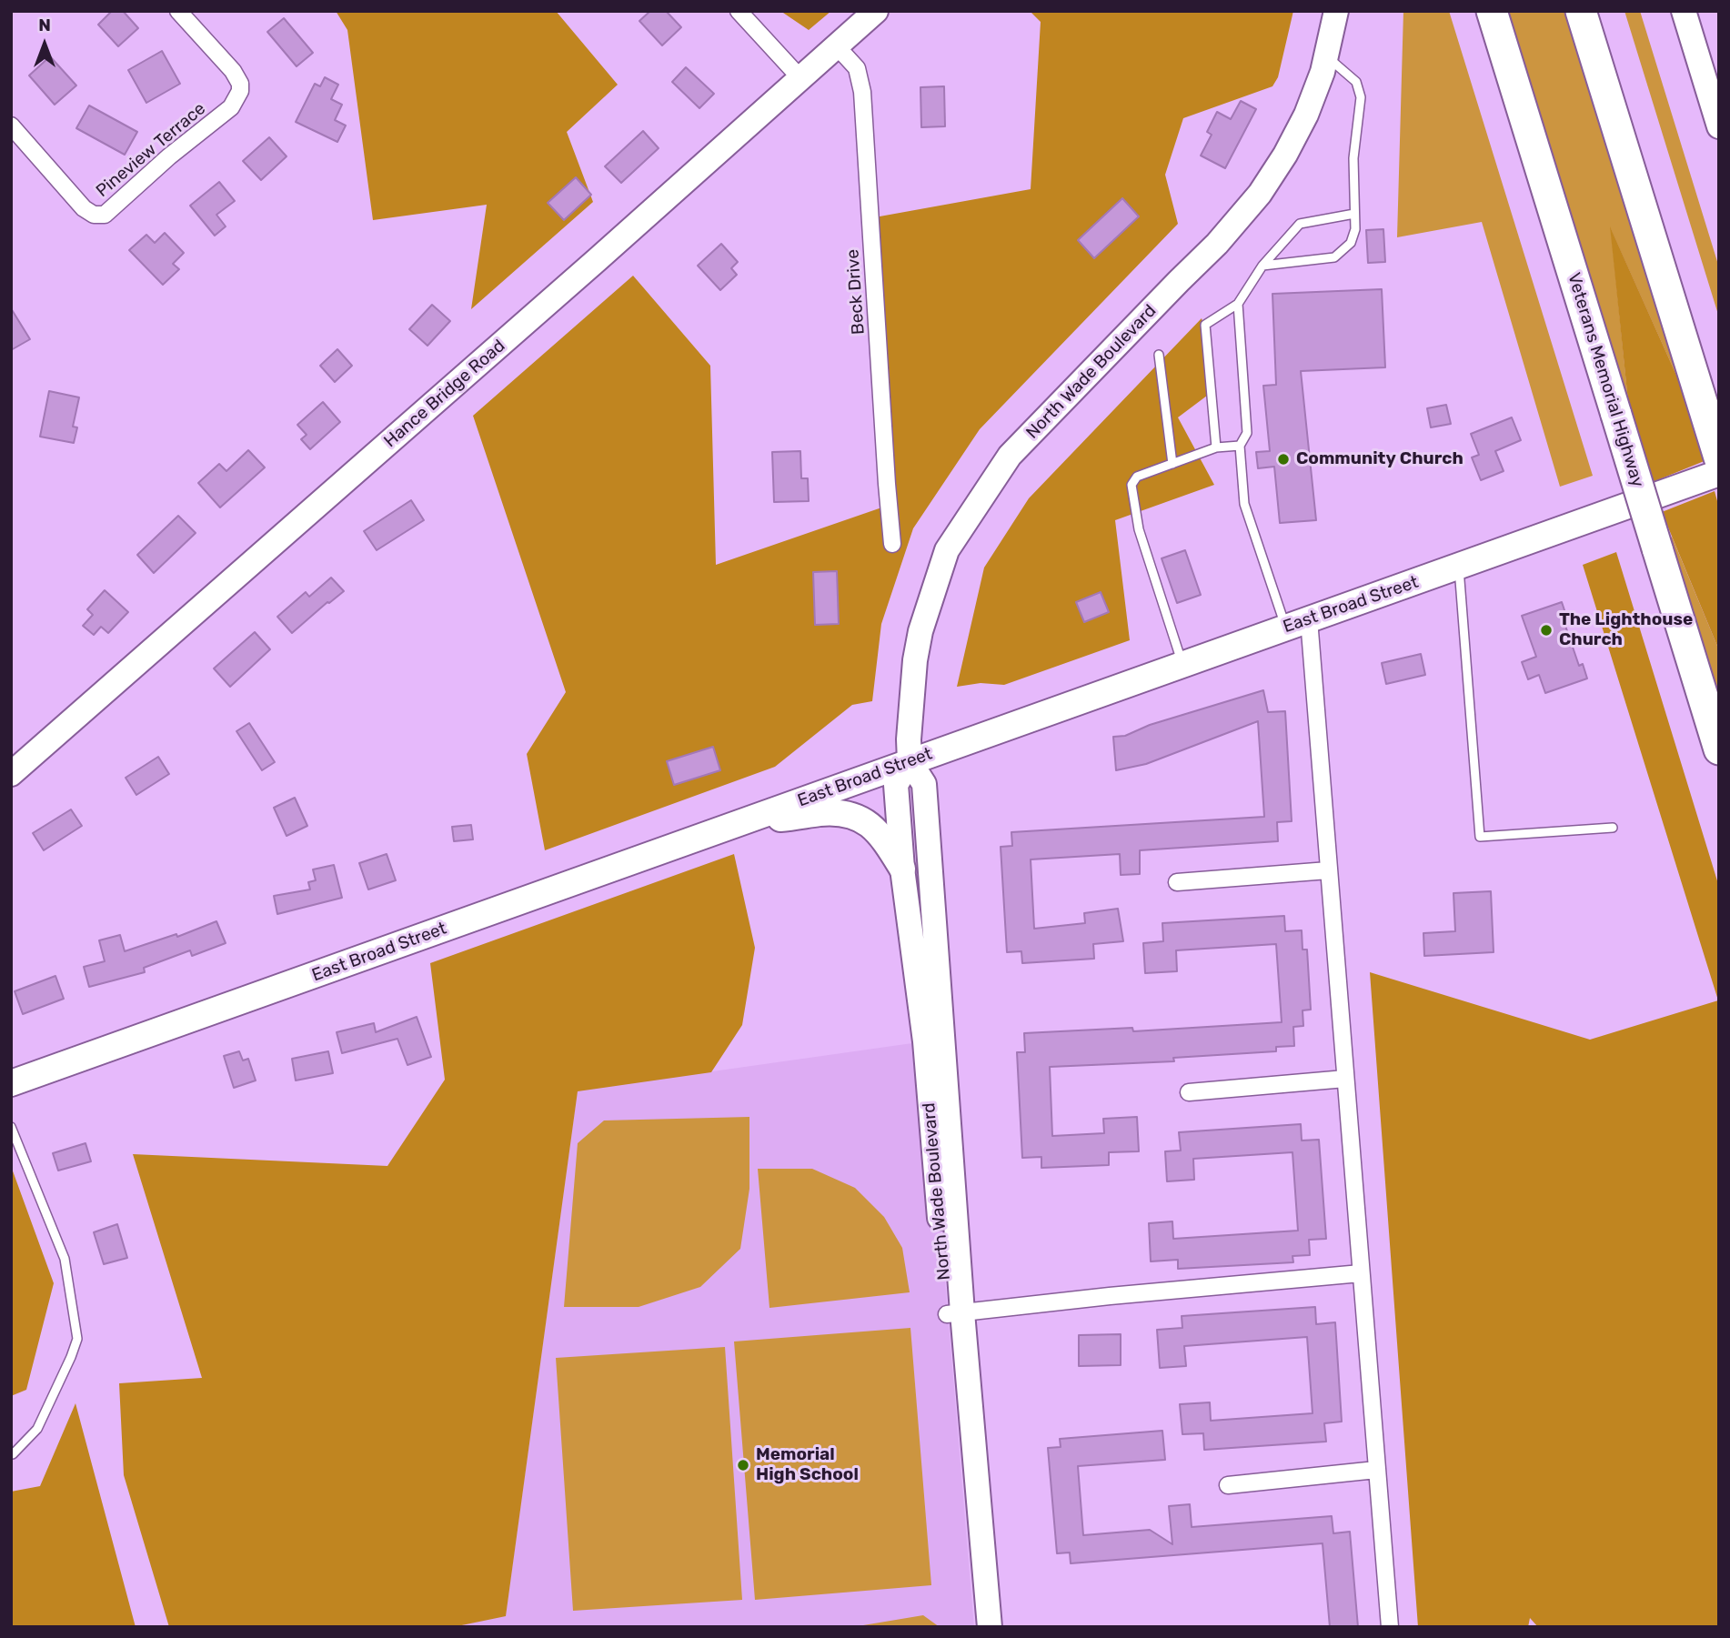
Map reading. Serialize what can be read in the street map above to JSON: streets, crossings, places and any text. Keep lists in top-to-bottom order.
{
  "streets": {
    "highway": ["Veterans Memorial Highway"],
    "main road": ["North Wade Boulevard", "Hance Bridge Road", "East Broad Street"],
    "street": ["Pineview Terrace", "Beck Drive"]
  },
  "crossings": [
    ["Beck Drive", "Hance Bridge Road"],
    ["North Wade Boulevard", "East Broad Street"]
  ],
  "places": ["Community Church", "The Lighthouse Church", "Memorial High School"],
  "north": "top"
}
